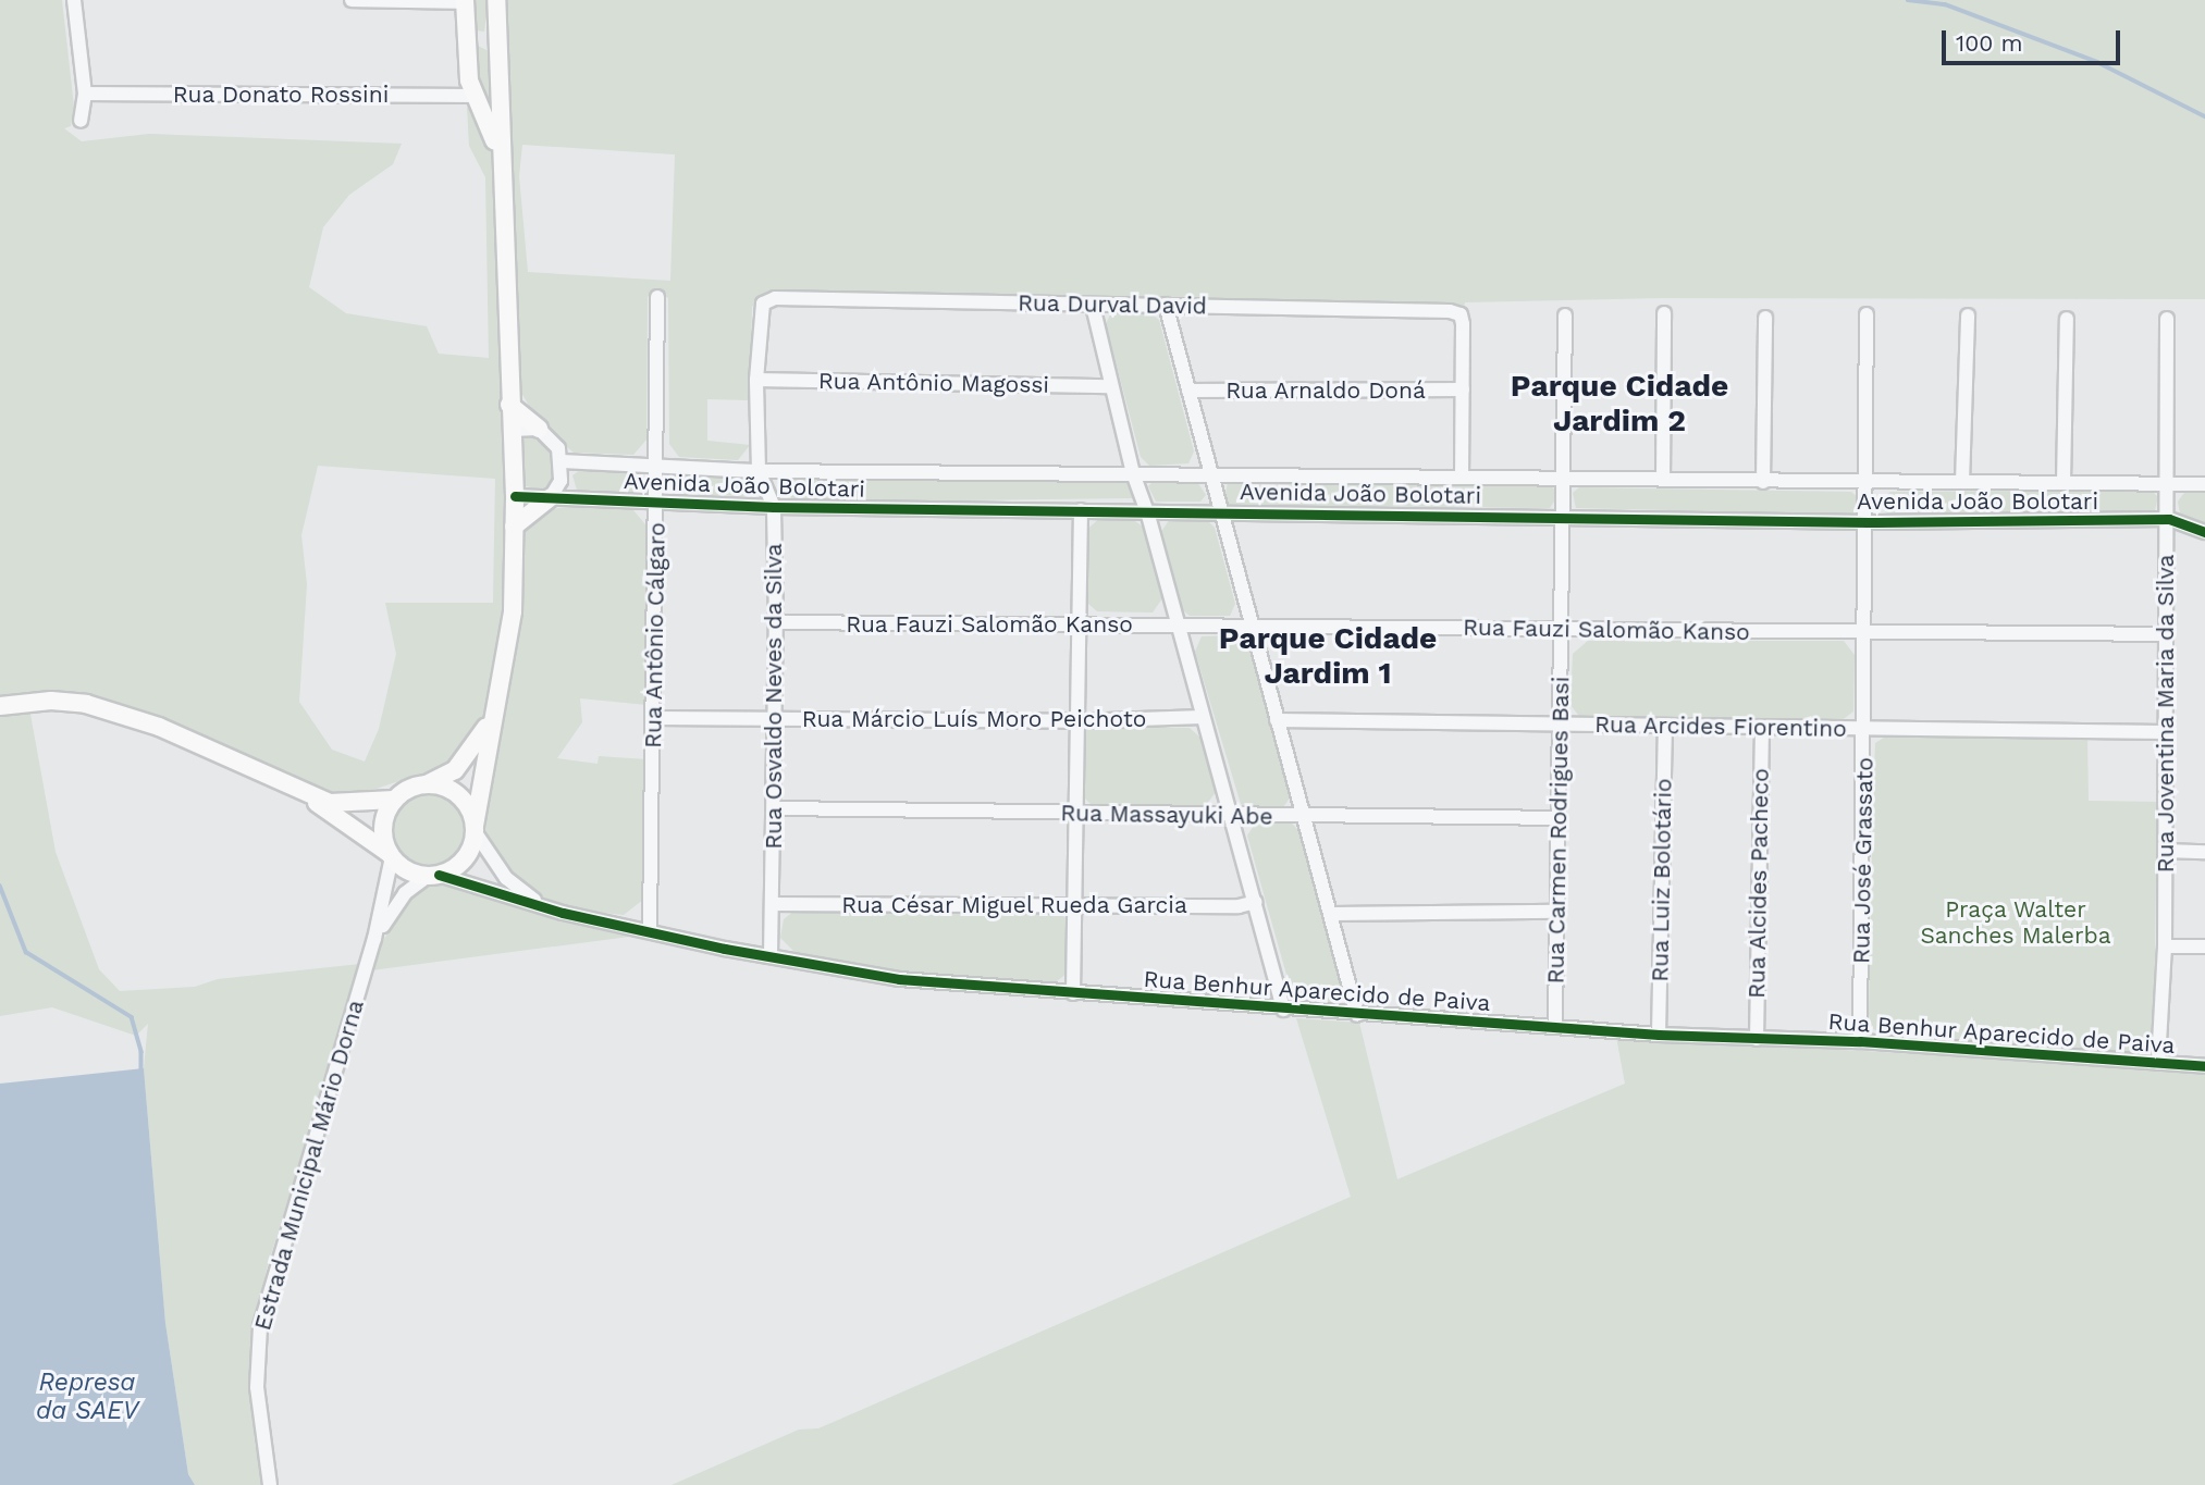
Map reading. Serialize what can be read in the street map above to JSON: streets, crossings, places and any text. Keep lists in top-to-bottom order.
{
  "streets": {
    "street": [
      "Rua Donato Rossini",
      "Rua Durval David",
      "Rua Antônio Magossi",
      "Rua Arnaldo Doná",
      "Avenida João Bolotari",
      "Rua Fauzi Salomão Kanso",
      "Rua Antônio Cálgaro",
      "Rua Osvaldo Neves da Silva",
      "Rua Joventina Maria da Silva",
      "Rua Márcio Luís Moro Peichoto",
      "Rua Arcides Fiorentino",
      "Rua Massayuki Abe",
      "Rua Carmen Rodrigues Basi",
      "Rua José Grassato",
      "Rua Luiz Bolotário",
      "Rua Alcides Pacheco",
      "Rua César Miguel Rueda Garcia",
      "Rua Benhur Aparecido de Paiva",
      "Estrada Municipal Mário Dorna"
    ]
  },
  "crossings": [
    ["Rua Durval David", "Rua Arnaldo Doná"],
    ["Rua Durval David", "Rua Osvaldo Neves da Silva"],
    ["Rua Antônio Magossi", "Rua Osvaldo Neves da Silva"],
    ["Avenida João Bolotari", "Rua Antônio Cálgaro"],
    ["Avenida João Bolotari", "Rua Osvaldo Neves da Silva"],
    ["Avenida João Bolotari", "Rua Joventina Maria da Silva"],
    ["Avenida João Bolotari", "Rua Carmen Rodrigues Basi"],
    ["Avenida João Bolotari", "Rua José Grassato"],
    ["Rua Fauzi Salomão Kanso", "Rua Osvaldo Neves da Silva"],
    ["Rua Fauzi Salomão Kanso", "Rua Joventina Maria da Silva"],
    ["Rua Fauzi Salomão Kanso", "Rua Carmen Rodrigues Basi"],
    ["Rua Fauzi Salomão Kanso", "Rua José Grassato"],
    ["Rua Antônio Cálgaro", "Rua Márcio Luís Moro Peichoto"],
    ["Rua Antônio Cálgaro", "Rua Benhur Aparecido de Paiva"],
    ["Rua Osvaldo Neves da Silva", "Rua Márcio Luís Moro Peichoto"],
    ["Rua Osvaldo Neves da Silva", "Rua Massayuki Abe"],
    ["Rua Osvaldo Neves da Silva", "Rua César Miguel Rueda Garcia"],
    ["Rua Osvaldo Neves da Silva", "Rua Benhur Aparecido de Paiva"],
    ["Rua Joventina Maria da Silva", "Rua Arcides Fiorentino"],
    ["Rua Joventina Maria da Silva", "Rua Benhur Aparecido de Paiva"],
    ["Rua Arcides Fiorentino", "Rua Carmen Rodrigues Basi"],
    ["Rua Arcides Fiorentino", "Rua José Grassato"],
    ["Rua Arcides Fiorentino", "Rua Luiz Bolotário"],
    ["Rua Arcides Fiorentino", "Rua Alcides Pacheco"],
    ["Rua Massayuki Abe", "Rua Carmen Rodrigues Basi"],
    ["Rua Carmen Rodrigues Basi", "Rua Benhur Aparecido de Paiva"],
    ["Rua José Grassato", "Rua Benhur Aparecido de Paiva"],
    ["Rua Luiz Bolotário", "Rua Benhur Aparecido de Paiva"],
    ["Rua Alcides Pacheco", "Rua Benhur Aparecido de Paiva"]
  ],
  "districts": ["Parque Cidade Jardim 2", "Parque Cidade Jardim 1"],
  "water": ["Represa da SAEV"],
  "parks": ["Praça Walter Sanches Malerba"],
  "scale_bar": "100 m"
}
